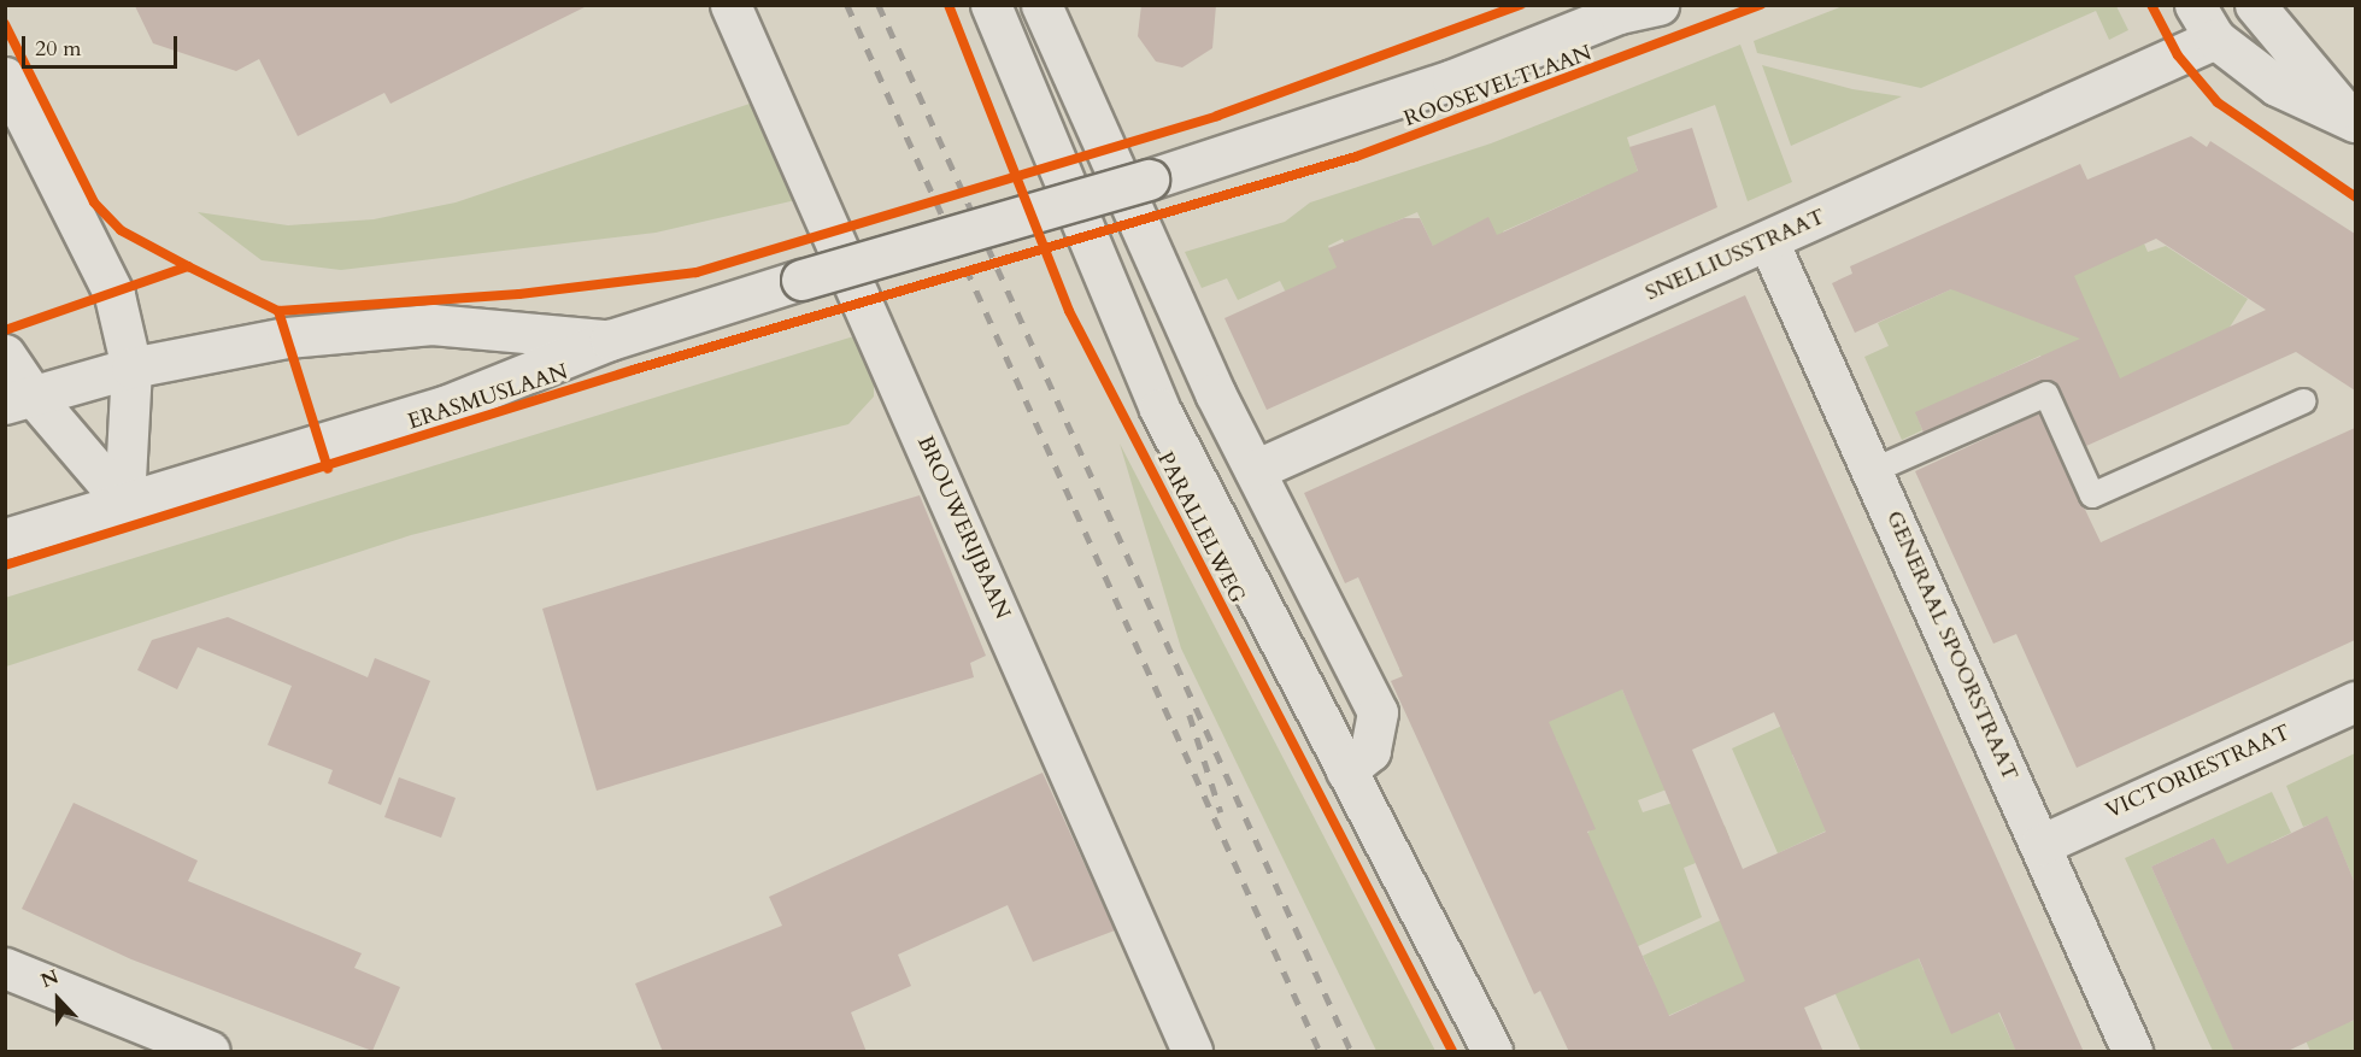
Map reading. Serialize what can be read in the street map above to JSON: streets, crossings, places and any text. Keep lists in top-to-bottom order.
{
  "streets": {
    "street": [
      "ROOSEVELTLAAN",
      "SNELLIUSSTRAAT",
      "ERASMUSLAAN",
      "BROUWERIJBAAN",
      "PARALLELWEG",
      "GENERAAL SPOORSTRAAT",
      "VICTORIESTRAAT"
    ]
  },
  "crossings": [
    ["ROOSEVELTLAAN", "ERASMUSLAAN"],
    ["SNELLIUSSTRAAT", "GENERAAL SPOORSTRAAT"],
    ["GENERAAL SPOORSTRAAT", "VICTORIESTRAAT"]
  ],
  "scale_bar": "20 m",
  "north": "top"
}
